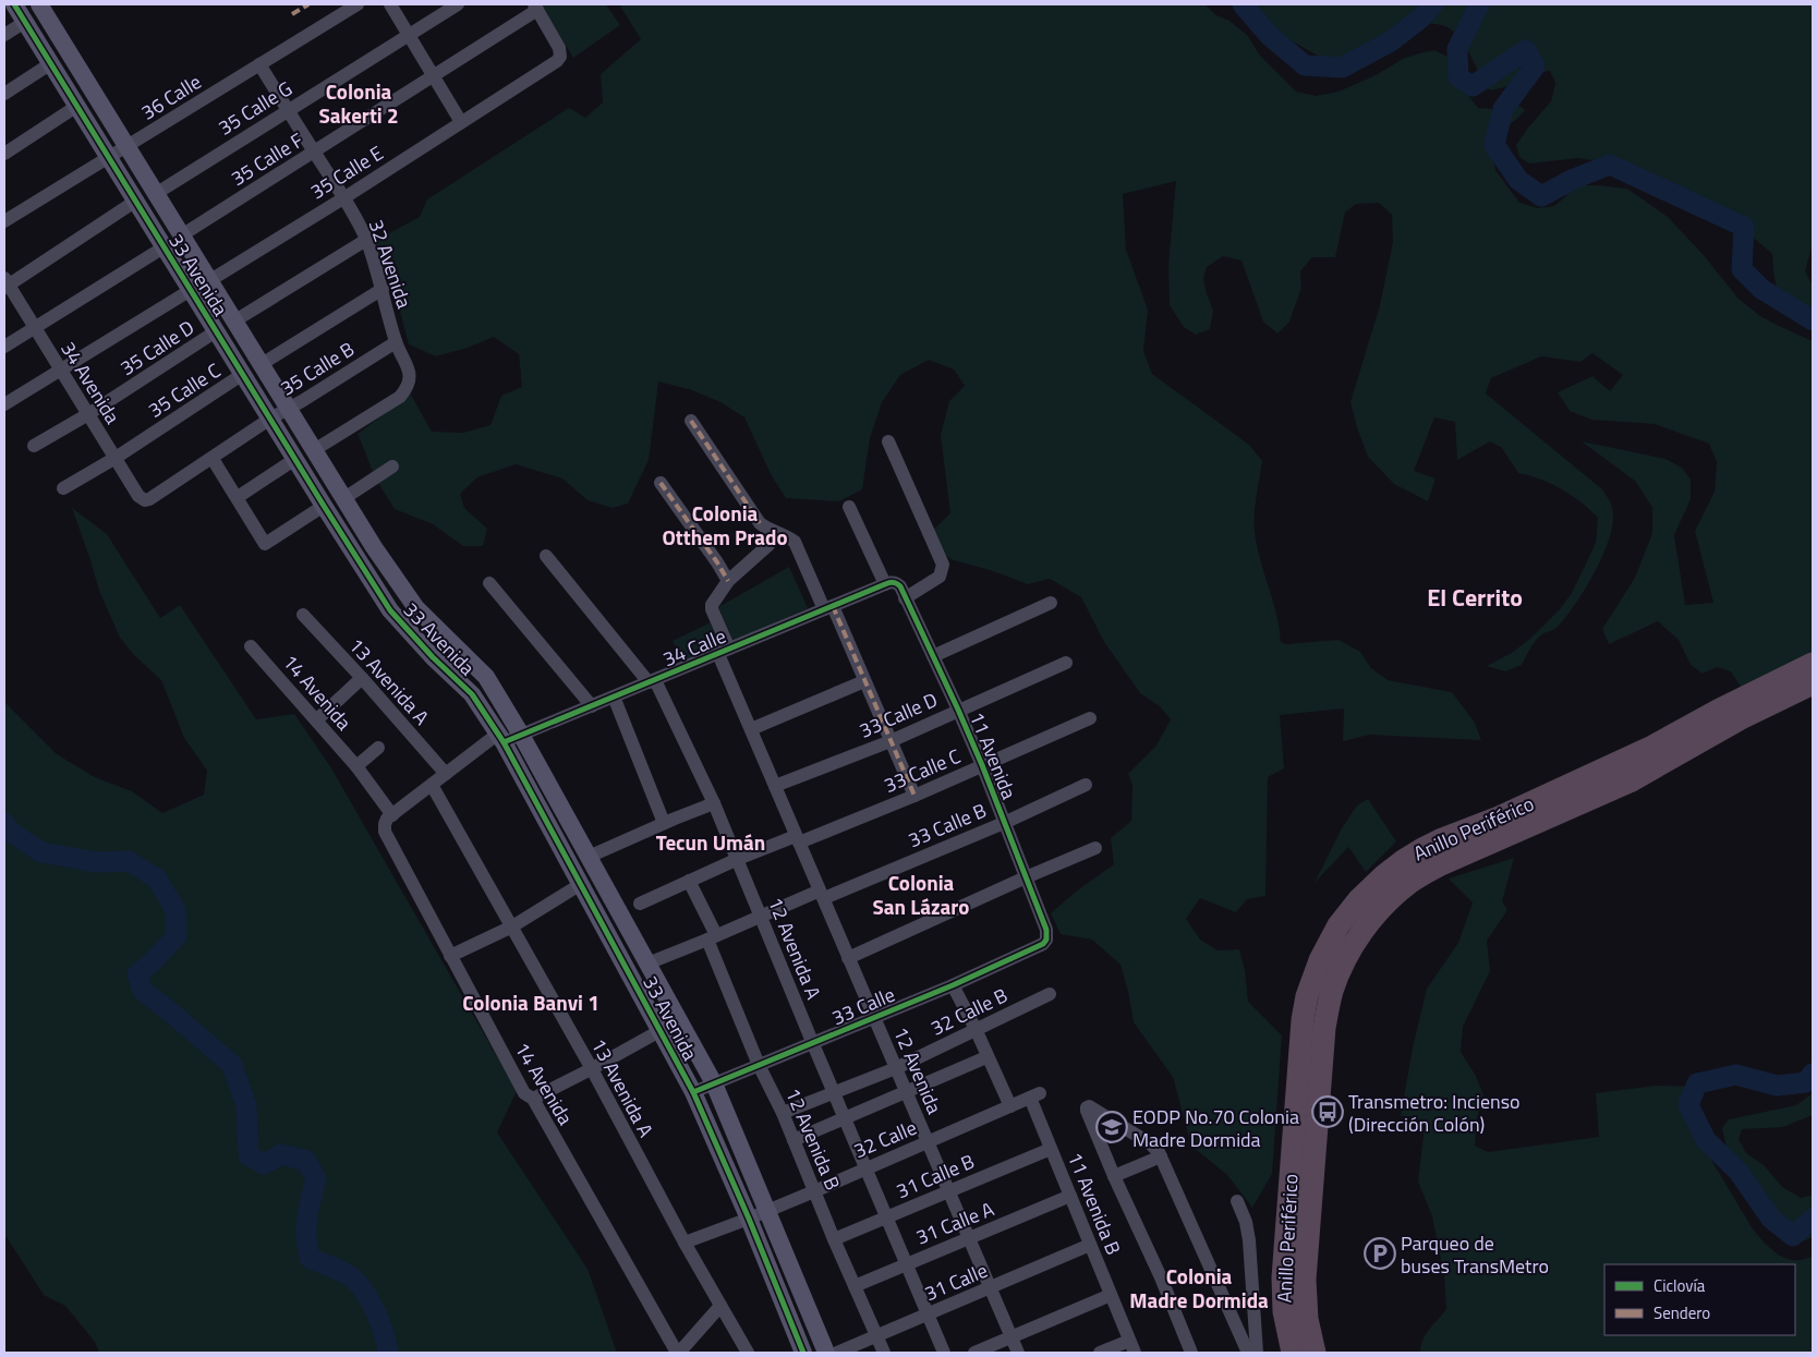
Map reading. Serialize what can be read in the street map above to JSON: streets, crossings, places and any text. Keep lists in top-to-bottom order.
{
  "streets": {
    "highway": ["Anillo Periférico"],
    "street": [
      "36 Calle",
      "35 Calle G",
      "35 Calle F",
      "35 Calle E",
      "32 Avenida",
      "33 Avenida",
      "35 Calle D",
      "35 Calle B",
      "34 Avenida",
      "35 Calle C",
      "34 Calle",
      "13 Avenida A",
      "14 Avenida",
      "33 Calle D",
      "11 Avenida",
      "33 Calle C",
      "33 Calle B",
      "12 Avenida A",
      "33 Calle",
      "32 Calle B",
      "12 Avenida",
      "12 Avenida B",
      "32 Calle",
      "31 Calle B",
      "11 Avenida B",
      "31 Calle A",
      "31 Calle"
    ]
  },
  "crossings": [
    ["36 Calle", "32 Avenida"],
    ["36 Calle", "33 Avenida"],
    ["35 Calle G", "32 Avenida"],
    ["35 Calle G", "33 Avenida"],
    ["35 Calle F", "35 Calle E"],
    ["35 Calle F", "32 Avenida"],
    ["35 Calle F", "33 Avenida"],
    ["35 Calle E", "32 Avenida"],
    ["35 Calle E", "33 Avenida"],
    ["32 Avenida", "33 Avenida"],
    ["32 Avenida", "35 Calle B"],
    ["33 Avenida", "35 Calle D"],
    ["33 Avenida", "35 Calle B"],
    ["33 Avenida", "35 Calle C"],
    ["33 Avenida", "34 Calle"],
    ["33 Avenida", "33 Calle B"],
    ["33 Avenida", "33 Calle"],
    ["33 Avenida", "32 Calle"],
    ["35 Calle D", "34 Avenida"],
    ["35 Calle B", "34 Avenida"],
    ["34 Avenida", "35 Calle C"],
    ["34 Calle", "13 Avenida A"],
    ["34 Calle", "14 Avenida"],
    ["34 Calle", "11 Avenida"],
    ["34 Calle", "12 Avenida A"],
    ["34 Calle", "12 Avenida"],
    ["13 Avenida A", "32 Calle"],
    ["33 Calle D", "11 Avenida"],
    ["33 Calle D", "12 Avenida"],
    ["11 Avenida", "33 Calle C"],
    ["11 Avenida", "33 Calle B"],
    ["11 Avenida", "33 Calle"],
    ["33 Calle C", "12 Avenida A"],
    ["33 Calle C", "12 Avenida"],
    ["33 Calle C", "12 Avenida B"],
    ["33 Calle B", "12 Avenida A"],
    ["33 Calle B", "12 Avenida"],
    ["33 Calle B", "12 Avenida B"],
    ["12 Avenida A", "33 Calle"],
    ["12 Avenida A", "32 Calle B"],
    ["12 Avenida A", "32 Calle"],
    ["12 Avenida A", "31 Calle B"],
    ["12 Avenida A", "31 Calle A"],
    ["12 Avenida A", "31 Calle"],
    ["33 Calle", "12 Avenida"],
    ["33 Calle", "12 Avenida B"],
    ["32 Calle B", "12 Avenida"],
    ["32 Calle B", "12 Avenida B"],
    ["12 Avenida", "32 Calle"],
    ["12 Avenida", "31 Calle B"],
    ["12 Avenida", "31 Calle A"],
    ["12 Avenida", "31 Calle"],
    ["12 Avenida B", "32 Calle"],
    ["12 Avenida B", "31 Calle B"],
    ["12 Avenida B", "31 Calle A"],
    ["12 Avenida B", "31 Calle"],
    ["32 Calle", "11 Avenida B"],
    ["31 Calle B", "11 Avenida B"],
    ["11 Avenida B", "31 Calle A"],
    ["11 Avenida B", "31 Calle"]
  ],
  "districts": [
    "Colonia Sakerti 2",
    "Colonia Otthem Prado",
    "El Cerrito",
    "Tecun Umán",
    "Colonia San Lázaro",
    "Colonia Banvi 1",
    "Colonia Madre Dormida"
  ],
  "places": {
    "bus stop": ["Transmetro: Incienso (Dirección Colón)"],
    "school or university": ["EODP No.70 Colonia Madre Dormida"],
    "parking": ["Parqueo de buses TransMetro"]
  },
  "legend": ["Ciclovía", "Sendero"]
}
